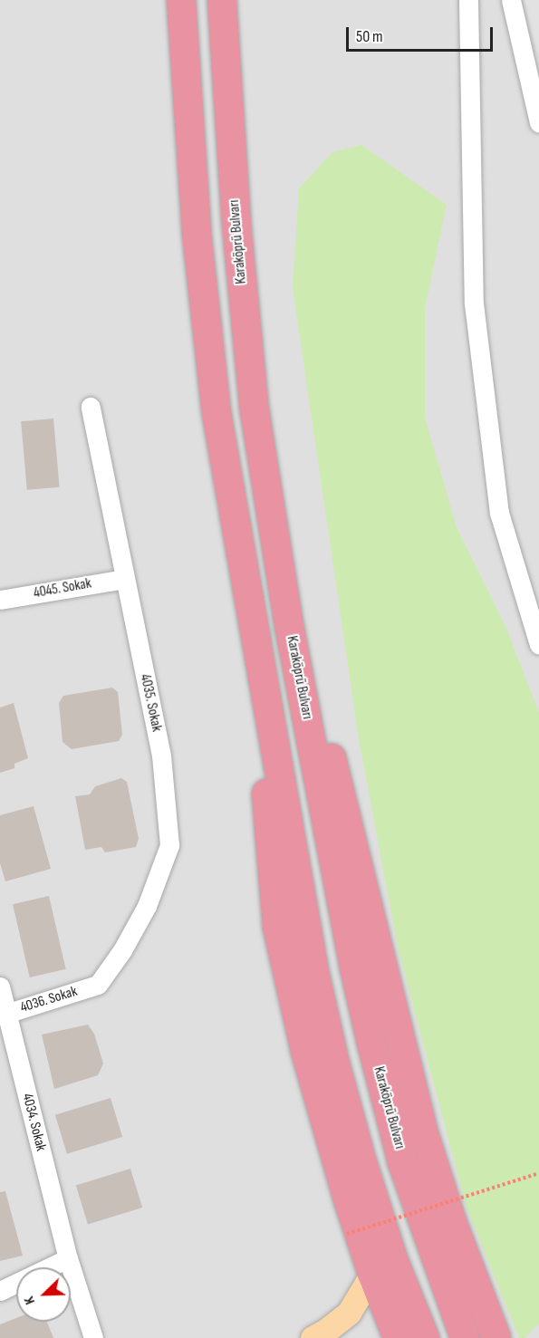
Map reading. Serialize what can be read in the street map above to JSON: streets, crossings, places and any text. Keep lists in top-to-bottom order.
{
  "streets": {
    "highway": ["Karaköprü Bulvarı"],
    "street": [
      "4045. Sokak",
      "4035. Sokak",
      "4036. Sokak",
      "4034. Sokak"
    ]
  },
  "crossings": [
    ["4045. Sokak", "4035. Sokak"],
    ["4035. Sokak", "4036. Sokak"],
    ["4036. Sokak", "4034. Sokak"]
  ],
  "scale_bar": "50 m",
  "north": "bottom left"
}
